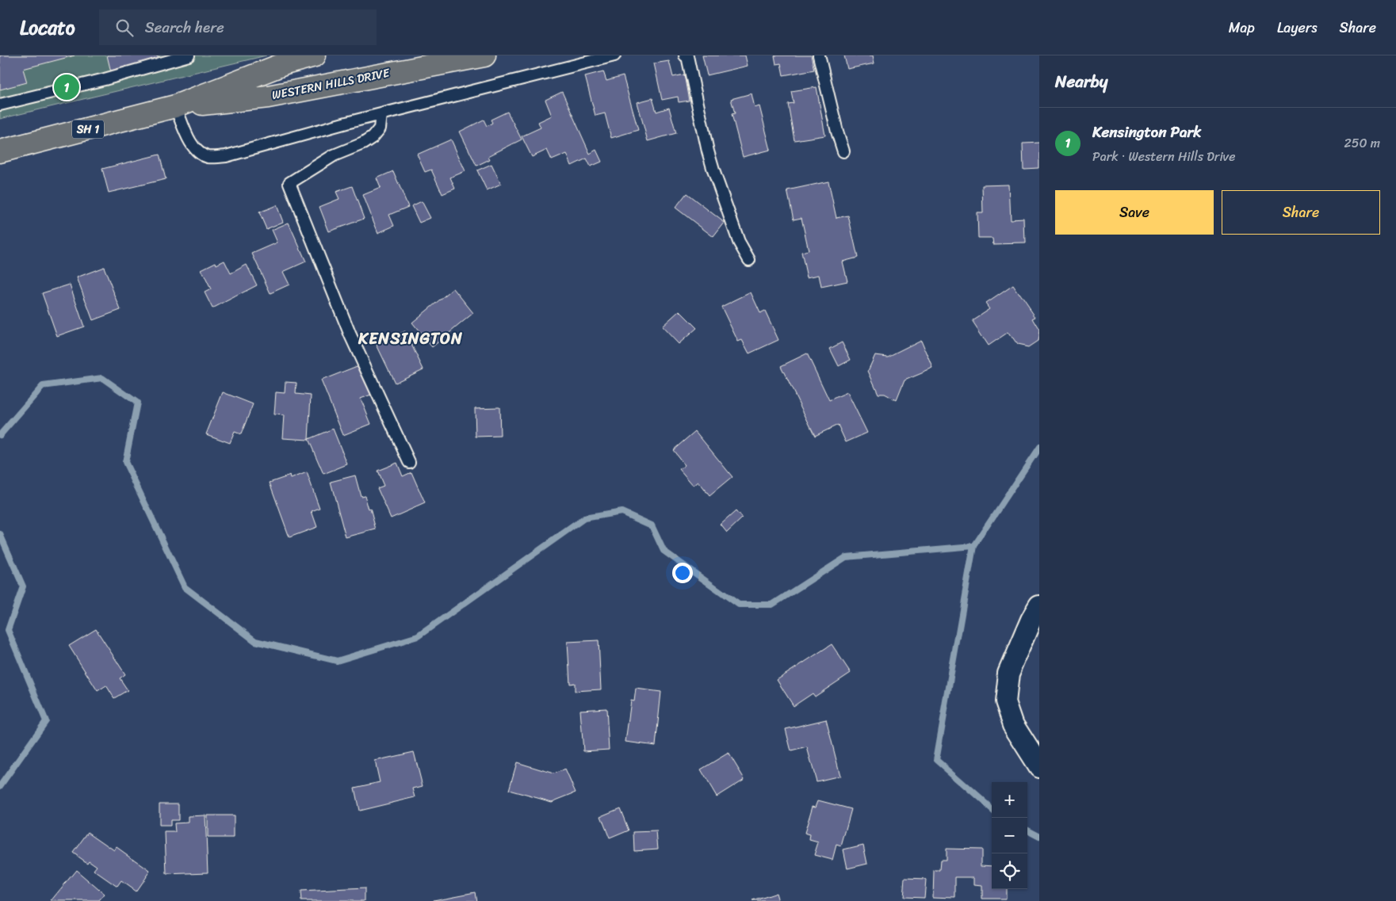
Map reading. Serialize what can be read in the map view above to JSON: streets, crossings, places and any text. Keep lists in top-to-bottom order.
{
  "streets": {
    "highway": ["WESTERN HILLS DRIVE", "SH 1"]
  },
  "crossings": [
    ["WESTERN HILLS DRIVE", "SH 1"]
  ],
  "districts": ["KENSINGTON"],
  "page": {
    "header": "Locato",
    "search": "Search here",
    "nav": ["Map", "Layers", "Share"],
    "heading": "Nearby",
    "pins": "1",
    "list": [
      {
        "mark": "1",
        "name": "Kensington Park",
        "note": "Park · Western Hills Drive",
        "value": "250 m"
      }
    ],
    "buttons": ["Save", "Share"],
    "map_buttons": ["+", "−"]
  }
}
